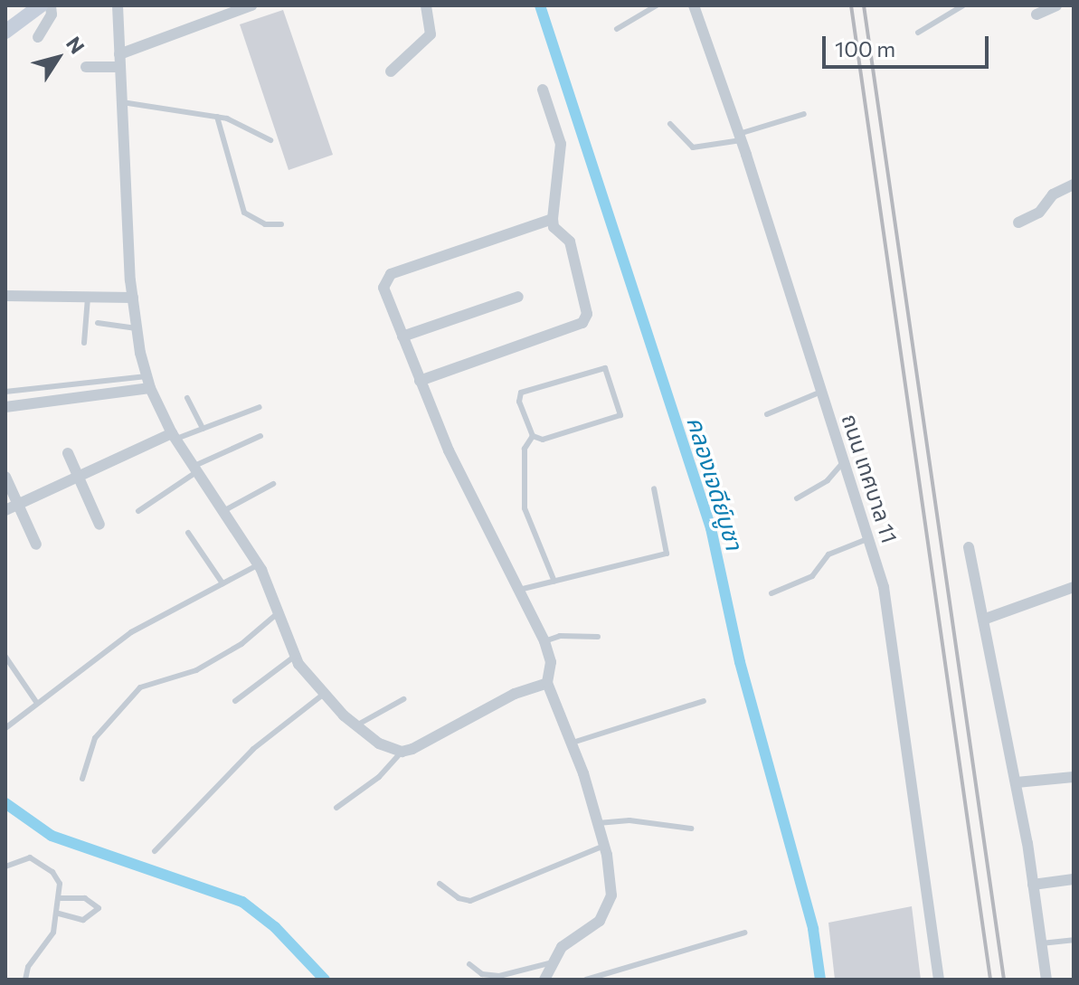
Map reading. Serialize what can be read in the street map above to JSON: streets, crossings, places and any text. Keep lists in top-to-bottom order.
{
  "streets": {
    "street": ["ถนน เทศบาล 11"]
  },
  "water": ["คลองเจดีย์บูชา"],
  "scale_bar": "100 m",
  "north": "top right"
}
